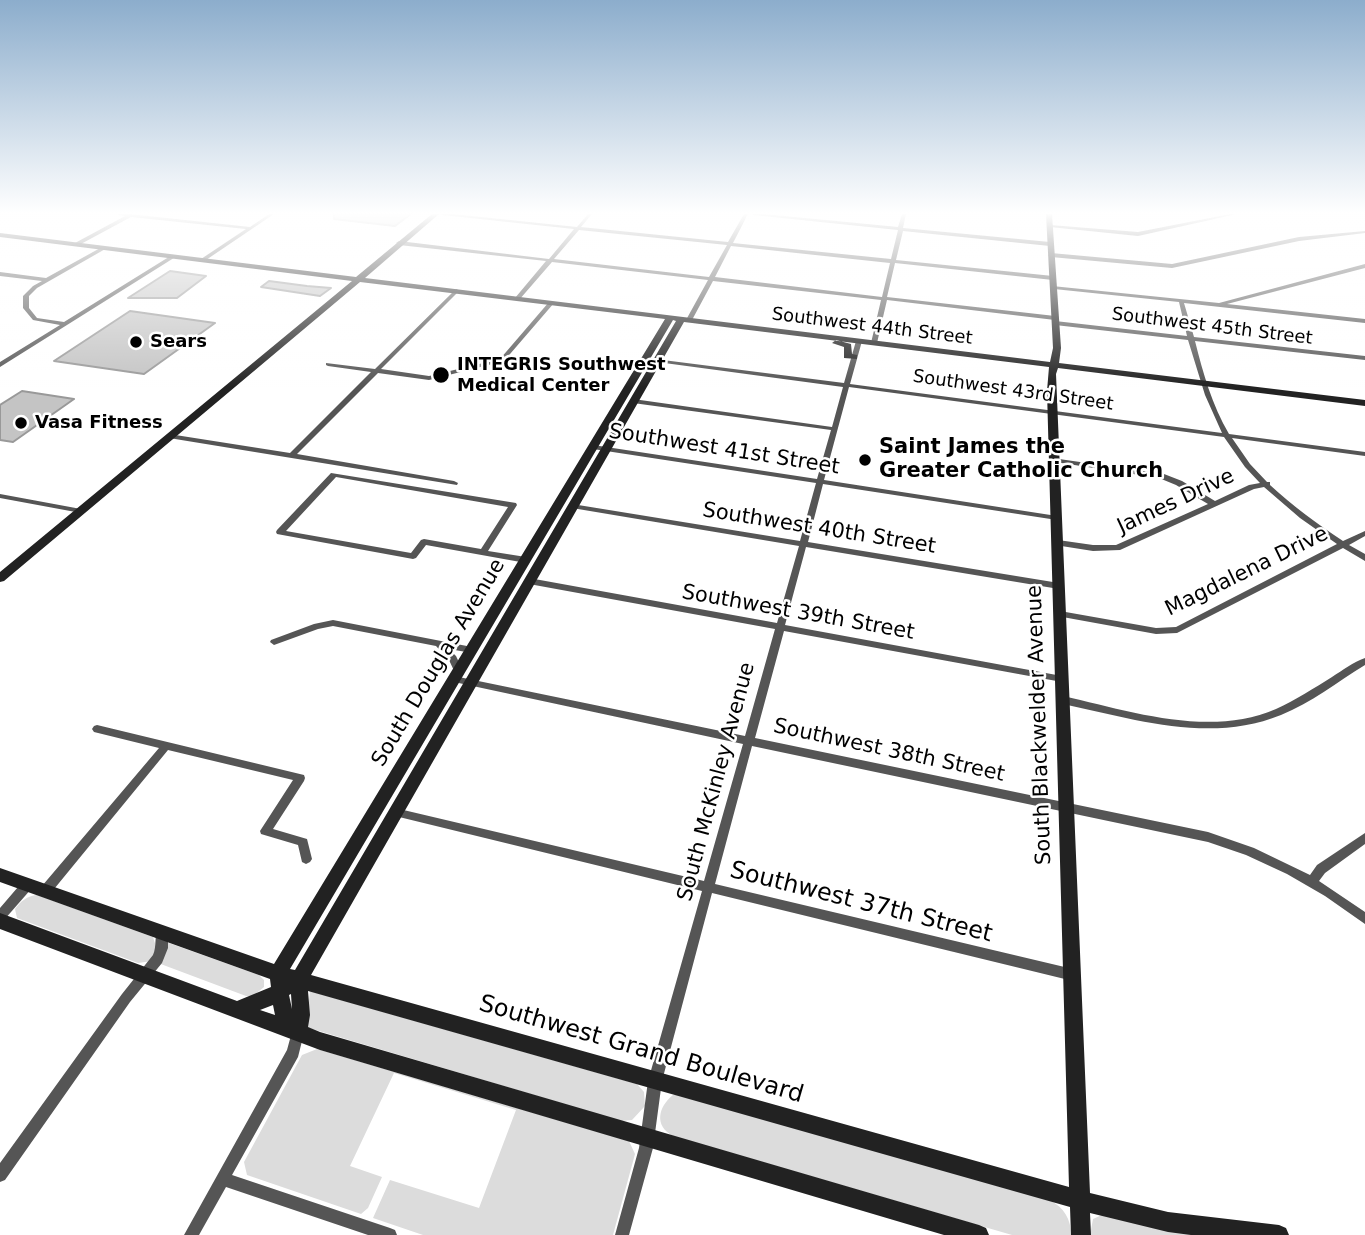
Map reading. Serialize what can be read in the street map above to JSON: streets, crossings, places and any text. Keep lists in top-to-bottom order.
{
  "streets": {
    "main road": ["Southwest 44th Street", "Southwest Grand Boulevard"],
    "street": [
      "Southwest 45th Street",
      "Southwest 43rd Street",
      "Southwest 41st Street",
      "James Drive",
      "Southwest 40th Street",
      "Magdalena Drive",
      "Southwest 39th Street",
      "South Douglas Avenue",
      "South Blackwelder Avenue",
      "Southwest 38th Street",
      "South McKinley Avenue",
      "Southwest 37th Street"
    ]
  },
  "crossings": [
    ["Southwest 44th Street", "South Douglas Avenue"],
    ["Southwest 44th Street", "South Blackwelder Avenue"],
    ["Southwest 44th Street", "South McKinley Avenue"],
    ["Southwest 45th Street", "South Douglas Avenue"],
    ["Southwest 45th Street", "South Blackwelder Avenue"],
    ["Southwest 43rd Street", "South Douglas Avenue"],
    ["Southwest 43rd Street", "South Blackwelder Avenue"],
    ["Southwest 43rd Street", "South McKinley Avenue"],
    ["Southwest 41st Street", "South Douglas Avenue"],
    ["Southwest 41st Street", "South Blackwelder Avenue"],
    ["Southwest 41st Street", "South McKinley Avenue"],
    ["James Drive", "South Blackwelder Avenue"],
    ["Southwest 40th Street", "South Douglas Avenue"],
    ["Southwest 40th Street", "South Blackwelder Avenue"],
    ["Southwest 40th Street", "South McKinley Avenue"],
    ["Magdalena Drive", "South Blackwelder Avenue"],
    ["Southwest 39th Street", "South Douglas Avenue"],
    ["Southwest 39th Street", "South Blackwelder Avenue"],
    ["Southwest 39th Street", "South McKinley Avenue"],
    ["South Douglas Avenue", "Southwest 38th Street"],
    ["South Douglas Avenue", "Southwest 37th Street"],
    ["South Douglas Avenue", "Southwest Grand Boulevard"],
    ["South Blackwelder Avenue", "Southwest 38th Street"],
    ["South Blackwelder Avenue", "Southwest 37th Street"],
    ["South Blackwelder Avenue", "Southwest Grand Boulevard"],
    ["Southwest 38th Street", "South McKinley Avenue"],
    ["South McKinley Avenue", "Southwest 37th Street"],
    ["South McKinley Avenue", "Southwest Grand Boulevard"]
  ],
  "places": [
    "Sears",
    "INTEGRIS Southwest Medical Center",
    "Vasa Fitness",
    "Saint James the Greater Catholic Church"
  ]
}
